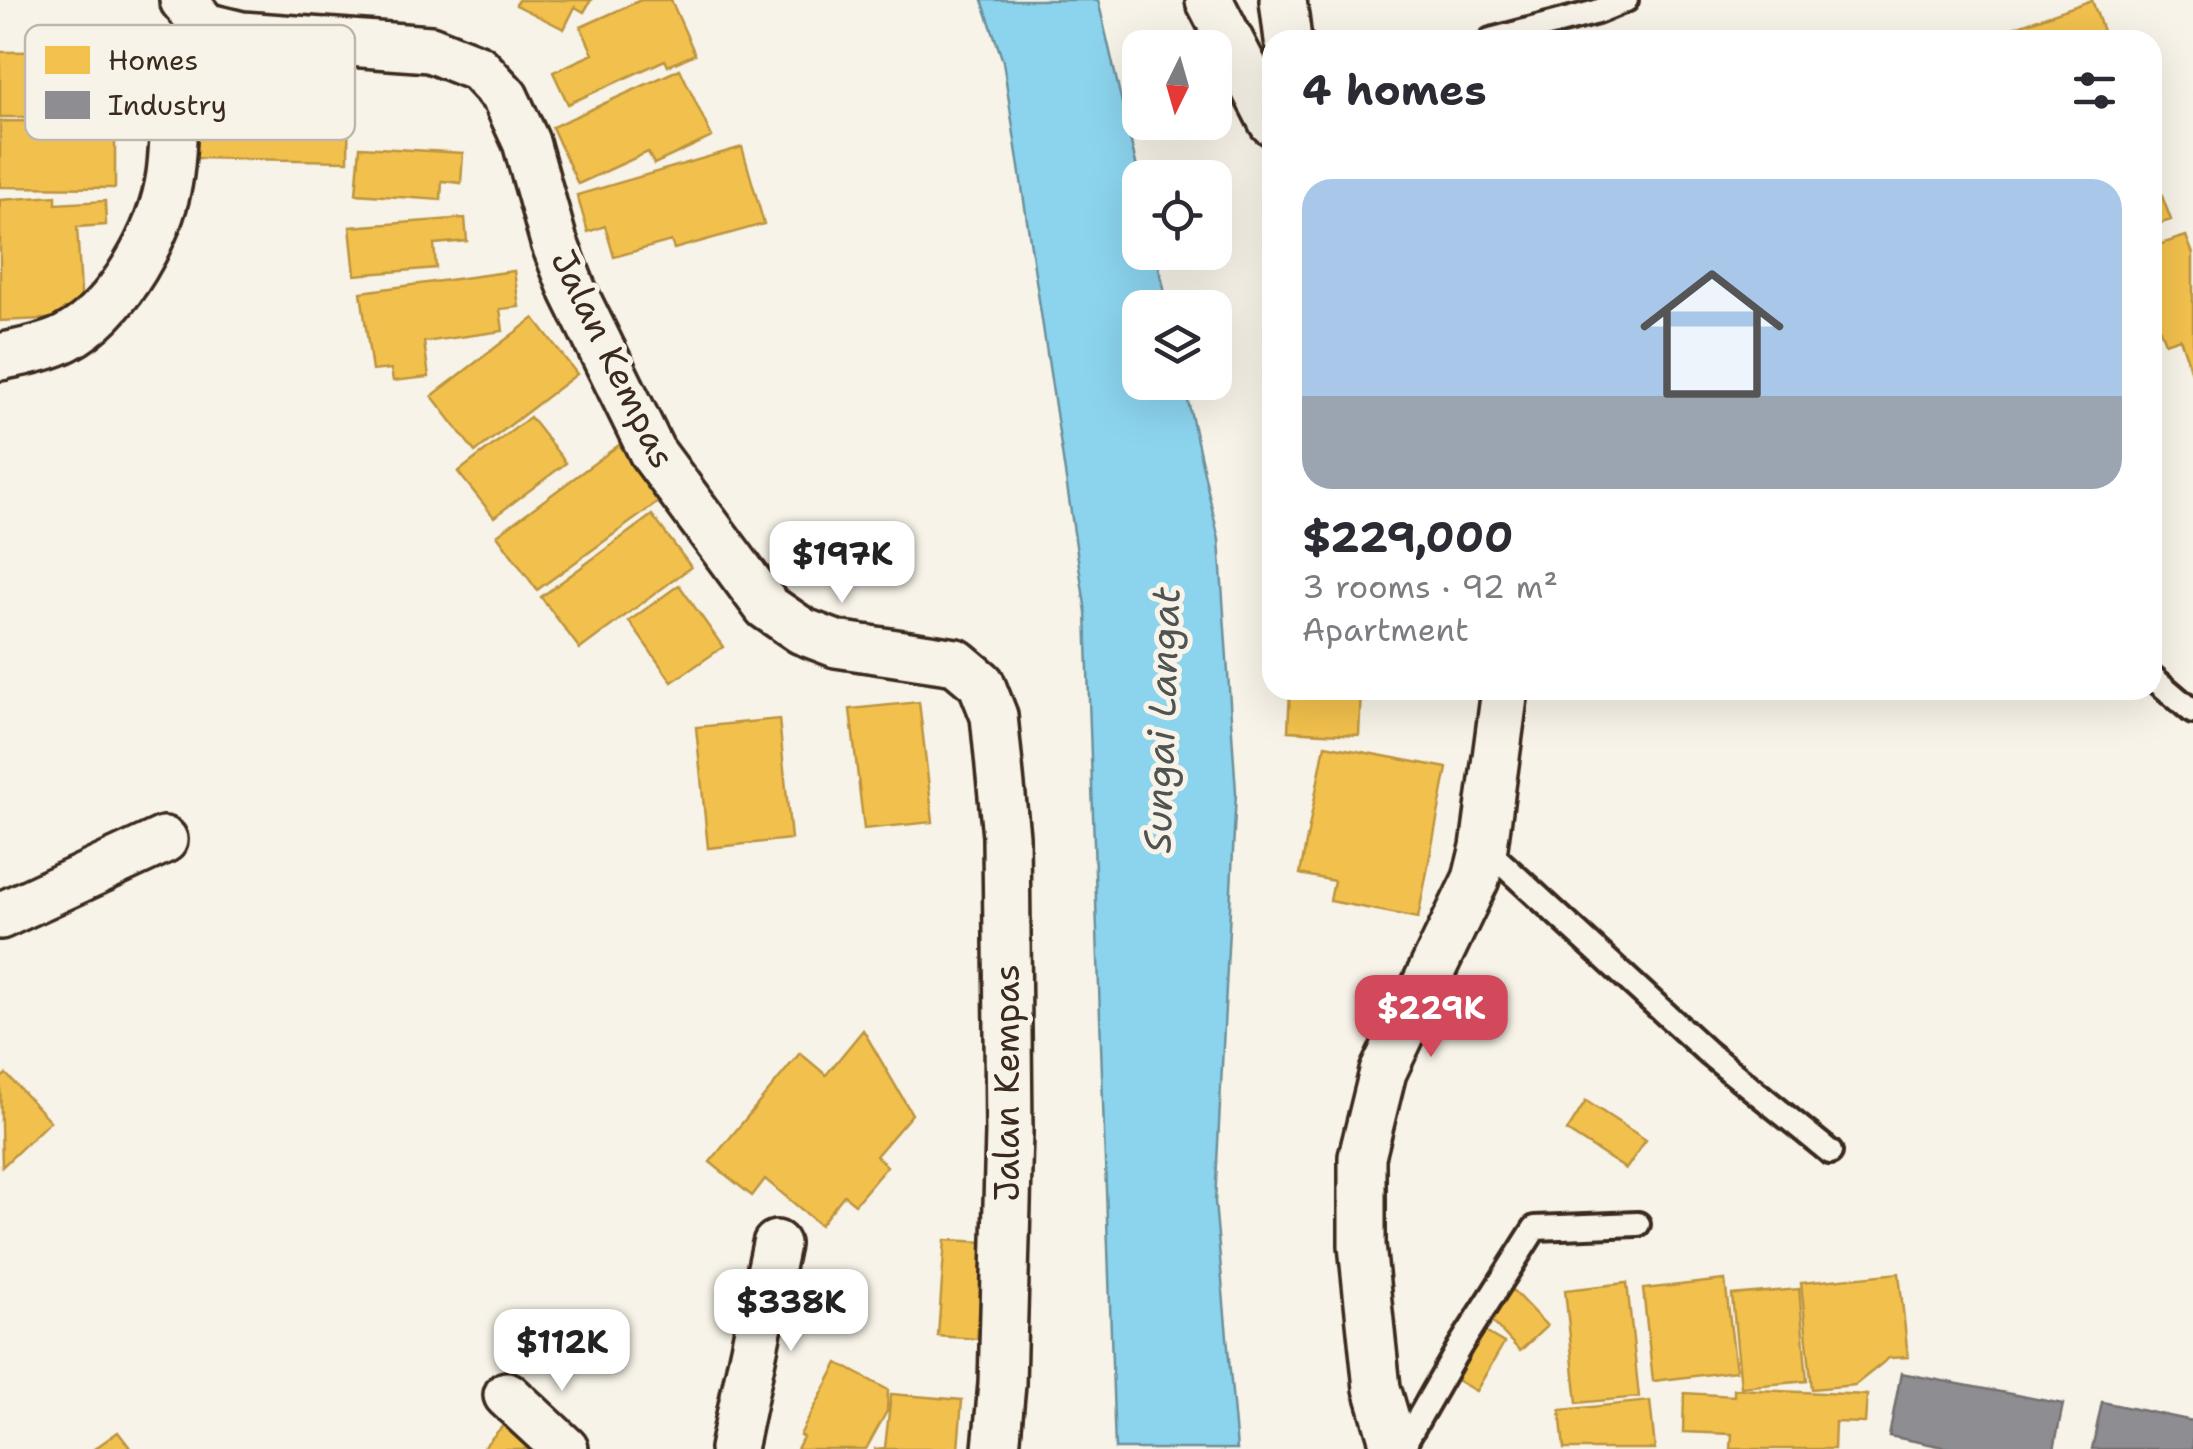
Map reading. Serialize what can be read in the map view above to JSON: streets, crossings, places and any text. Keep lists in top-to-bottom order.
{
  "streets": {
    "street": ["Jalan Kempas"]
  },
  "water": ["Sungai Langat"],
  "legend": ["Homes", "Industry"],
  "north": "bottom",
  "page": {
    "heading": "4 homes",
    "list": [
      {
        "name": "$229,000",
        "note": "3 rooms · 92 m² · Apartment"
      }
    ],
    "price": [
      "$197K",
      "$229K",
      "$338K",
      "$112K"
    ]
  }
}
